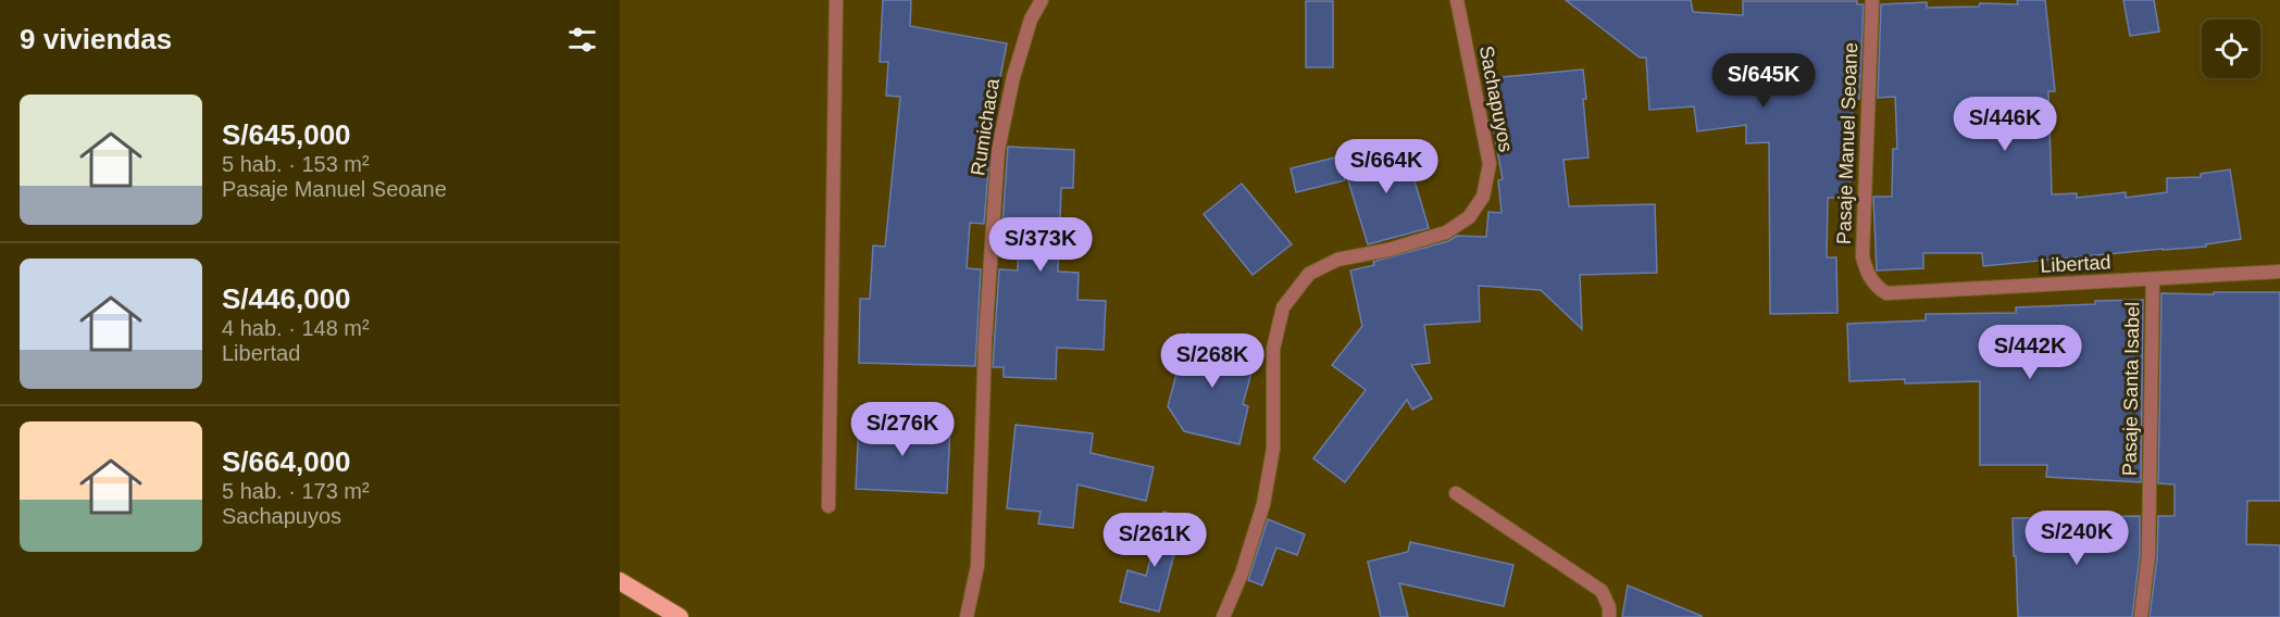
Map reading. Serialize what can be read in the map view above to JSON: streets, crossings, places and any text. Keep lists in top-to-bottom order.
{
  "streets": {
    "street": [
      "Sachapuyos",
      "Rumichaca",
      "Pasaje Manuel Seoane",
      "Libertad",
      "Pasaje Santa Isabel"
    ]
  },
  "crossings": [
    ["Pasaje Manuel Seoane", "Libertad"],
    ["Libertad", "Pasaje Santa Isabel"]
  ],
  "page": {
    "heading": "9 viviendas",
    "price": [
      "S/645K",
      "S/446K",
      "S/664K",
      "S/373K",
      "S/442K",
      "S/268K",
      "S/276K",
      "S/240K",
      "S/261K"
    ],
    "list": [
      {
        "name": "S/645,000",
        "note": "5 hab. · 153 m² · Pasaje Manuel Seoane"
      },
      {
        "name": "S/446,000",
        "note": "4 hab. · 148 m² · Libertad"
      },
      {
        "name": "S/664,000",
        "note": "5 hab. · 173 m² · Sachapuyos"
      }
    ]
  }
}
